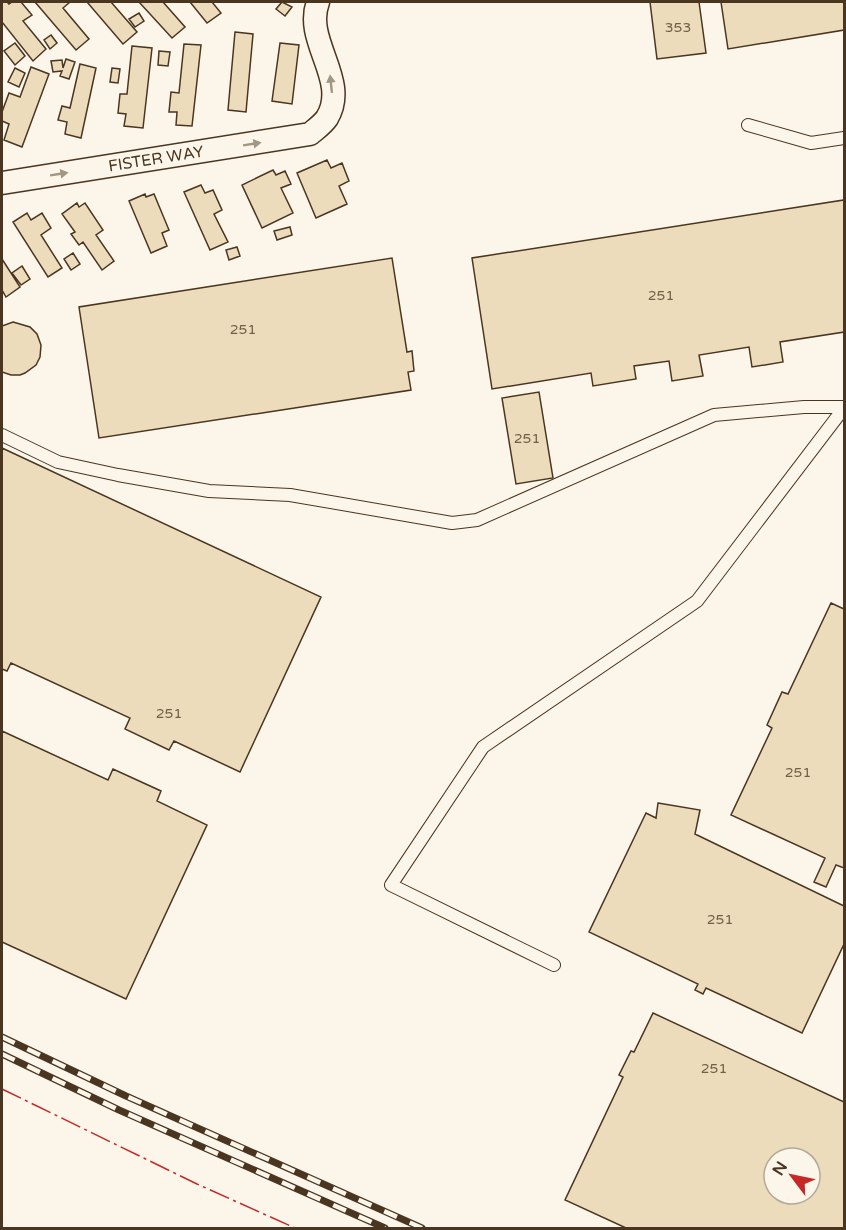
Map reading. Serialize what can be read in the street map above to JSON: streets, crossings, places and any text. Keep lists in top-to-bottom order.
{
  "streets": {
    "street": ["FISTER WAY"]
  },
  "house_numbers": [
    "353",
    "251",
    "251",
    "251",
    "251",
    "251",
    "251",
    "251"
  ],
  "north": "top left"
}
